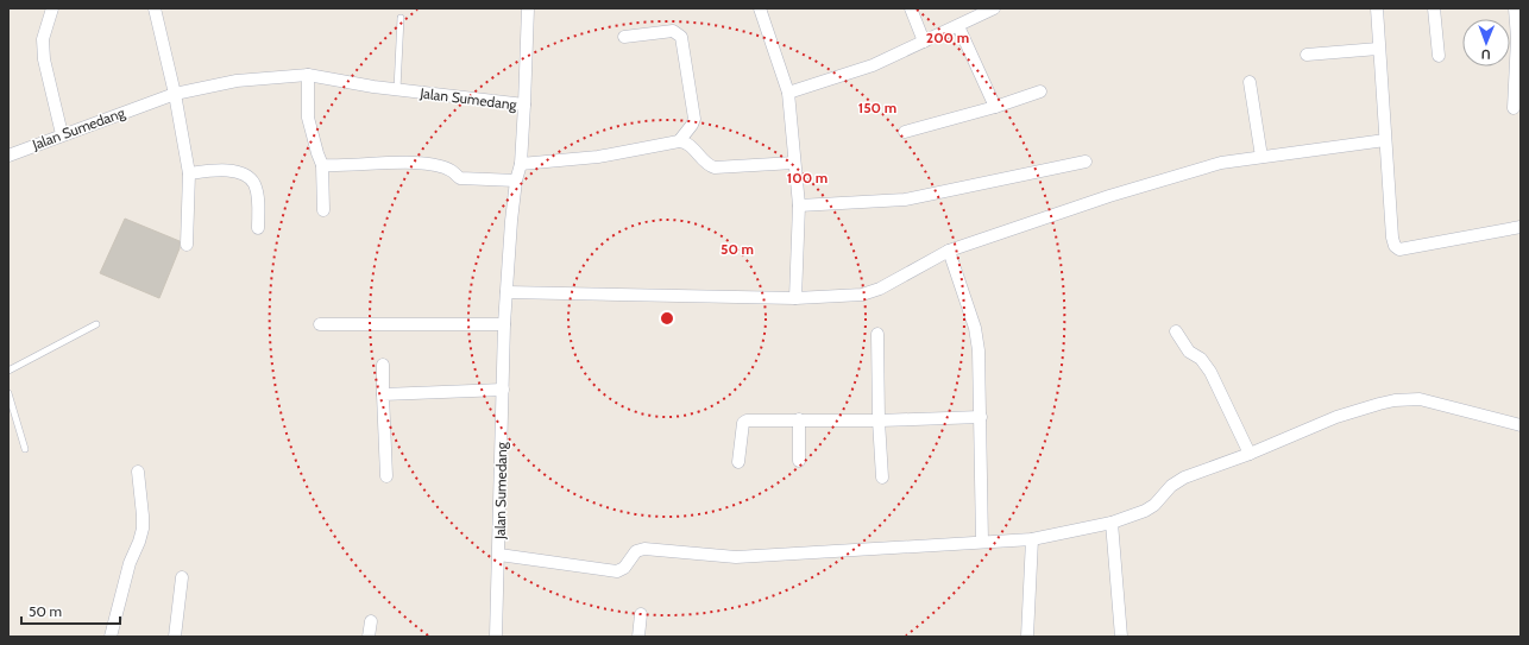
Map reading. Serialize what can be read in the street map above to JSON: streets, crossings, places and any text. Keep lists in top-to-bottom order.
{
  "streets": {
    "street": ["Jalan Sumedang"]
  },
  "scale_bar": "50 m",
  "north": "bottom",
  "rings": [
    "200 m",
    "150 m",
    "100 m",
    "50 m"
  ]
}
